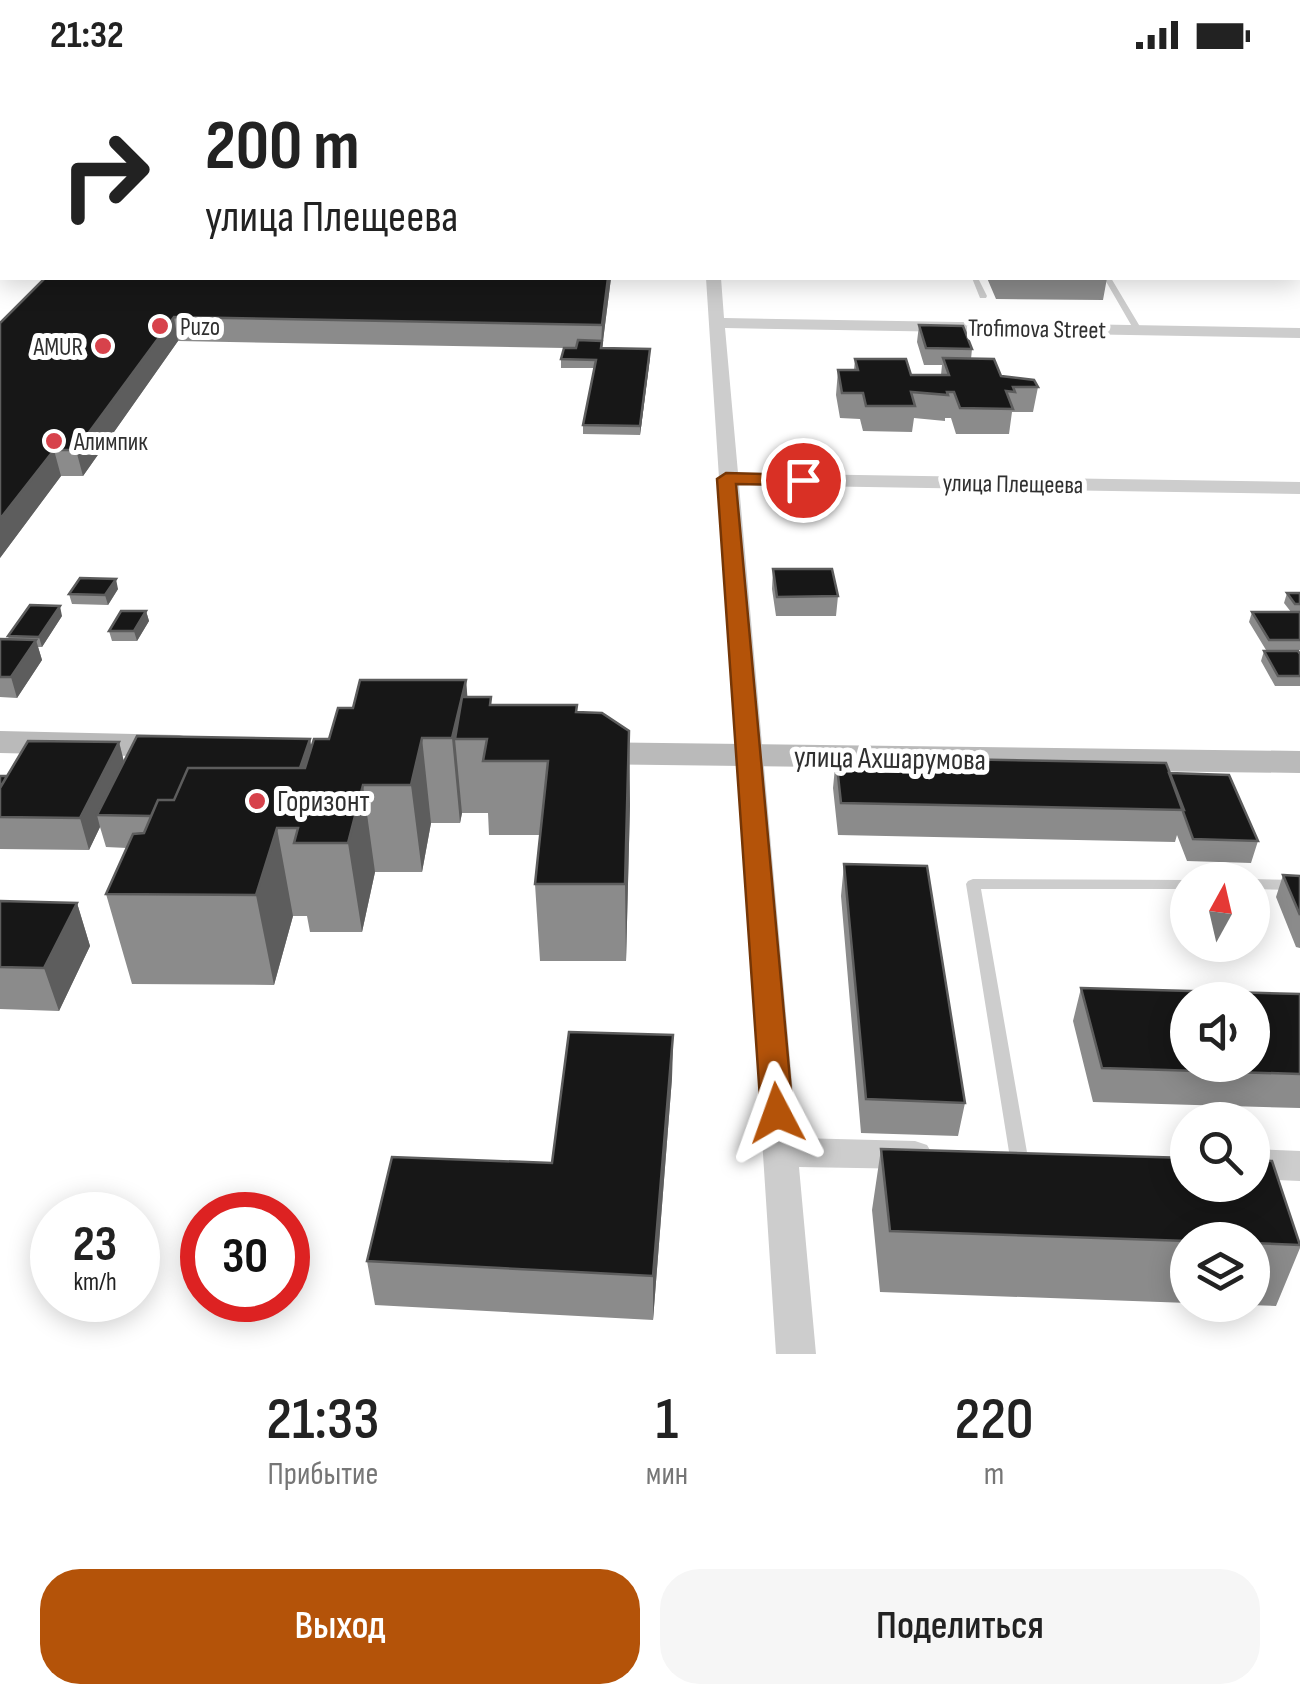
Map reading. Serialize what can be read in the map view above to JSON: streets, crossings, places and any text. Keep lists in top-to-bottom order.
{
  "streets": {
    "street": ["Trofimova Street", "улица Плещеева", "улица Ахшарумова"]
  },
  "places": [
    "Puzo",
    "AMUR",
    "Алимпик",
    "Горизонт"
  ],
  "north": "top",
  "page": {
    "status": "21:32",
    "turn": ["200 m", "улица Плещеева"],
    "speed": "23 km/h",
    "limit": "30",
    "eta": [
      "21:33",
      "Прибытие",
      "1",
      "мин",
      "220",
      "m"
    ],
    "buttons": ["Выход", "Поделиться"]
  }
}
